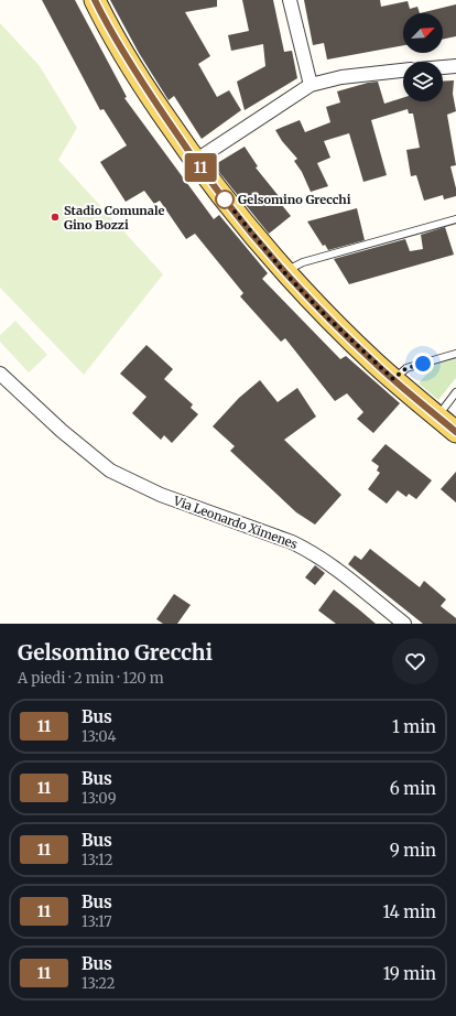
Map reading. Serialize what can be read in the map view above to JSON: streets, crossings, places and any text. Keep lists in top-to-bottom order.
{
  "streets": {
    "street": ["Via Leonardo Ximenes"]
  },
  "places": ["Gelsomino Grecchi", "Stadio Comunale Gino Bozzi"],
  "lines": ["bus line 11"],
  "north": "top right",
  "page": {
    "on_map": "11",
    "heading": ["Gelsomino Grecchi", "A piedi · 2 min · 120 m"],
    "list": [
      {
        "mark": "11",
        "name": "Bus",
        "note": "13:04",
        "value": "1 min"
      },
      {
        "mark": "11",
        "name": "Bus",
        "note": "13:09",
        "value": "6 min"
      },
      {
        "mark": "11",
        "name": "Bus",
        "note": "13:12",
        "value": "9 min"
      },
      {
        "mark": "11",
        "name": "Bus",
        "note": "13:17",
        "value": "14 min"
      },
      {
        "mark": "11",
        "name": "Bus",
        "note": "13:22",
        "value": "19 min"
      }
    ]
  }
}
